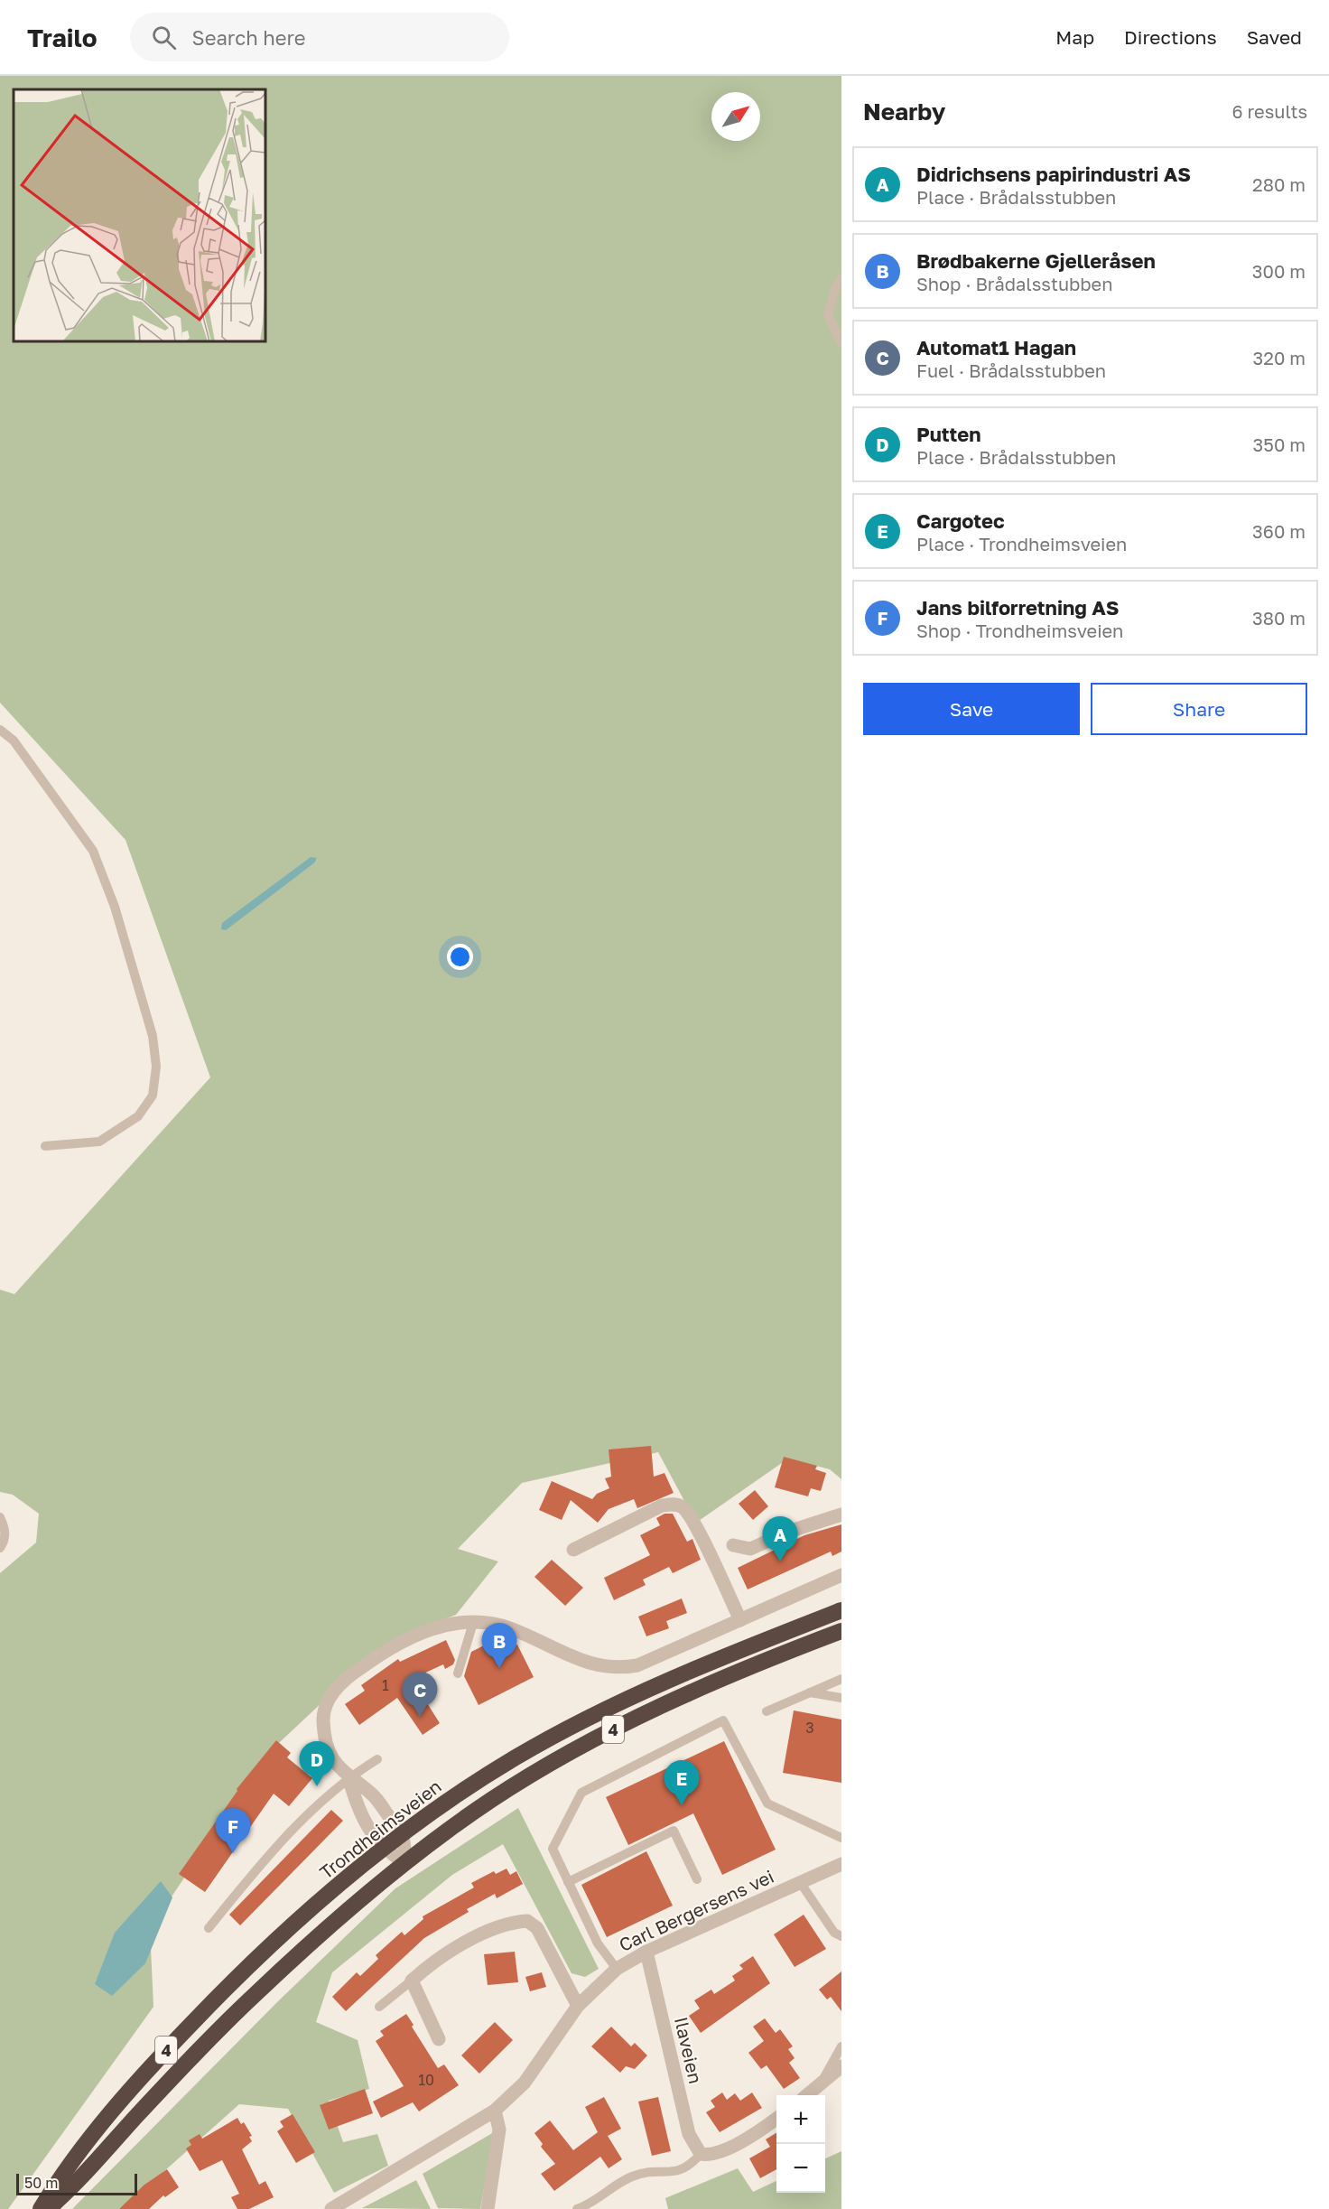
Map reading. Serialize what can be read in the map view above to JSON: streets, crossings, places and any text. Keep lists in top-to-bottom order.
{
  "streets": {
    "highway": ["4", "Trondheimsveien"],
    "street": ["Carl Bergersens vei", "Ilaveien"]
  },
  "crossings": [
    ["Carl Bergersens vei", "Ilaveien"]
  ],
  "house_numbers": ["1", "3", "10"],
  "scale_bar": "50 m",
  "north": "top right",
  "page": {
    "header": "Trailo",
    "search": "Search here",
    "nav": ["Map", "Directions", "Saved"],
    "heading": ["Nearby", "6 results"],
    "list": [
      {
        "mark": "A",
        "name": "Didrichsens papirindustri AS",
        "note": "Place · Brådalsstubben",
        "value": "280 m"
      },
      {
        "mark": "B",
        "name": "Brødbakerne Gjelleråsen",
        "note": "Shop · Brådalsstubben",
        "value": "300 m"
      },
      {
        "mark": "C",
        "name": "Automat1 Hagan",
        "note": "Fuel · Brådalsstubben",
        "value": "320 m"
      },
      {
        "mark": "D",
        "name": "Putten",
        "note": "Place · Brådalsstubben",
        "value": "350 m"
      },
      {
        "mark": "E",
        "name": "Cargotec",
        "note": "Place · Trondheimsveien",
        "value": "360 m"
      },
      {
        "mark": "F",
        "name": "Jans bilforretning AS",
        "note": "Shop · Trondheimsveien",
        "value": "380 m"
      }
    ],
    "buttons": ["Save", "Share"],
    "pins": [
      "A",
      "B",
      "C",
      "D",
      "E",
      "F"
    ],
    "map_buttons": ["+", "−"],
    "scale": "50 m"
  }
}
